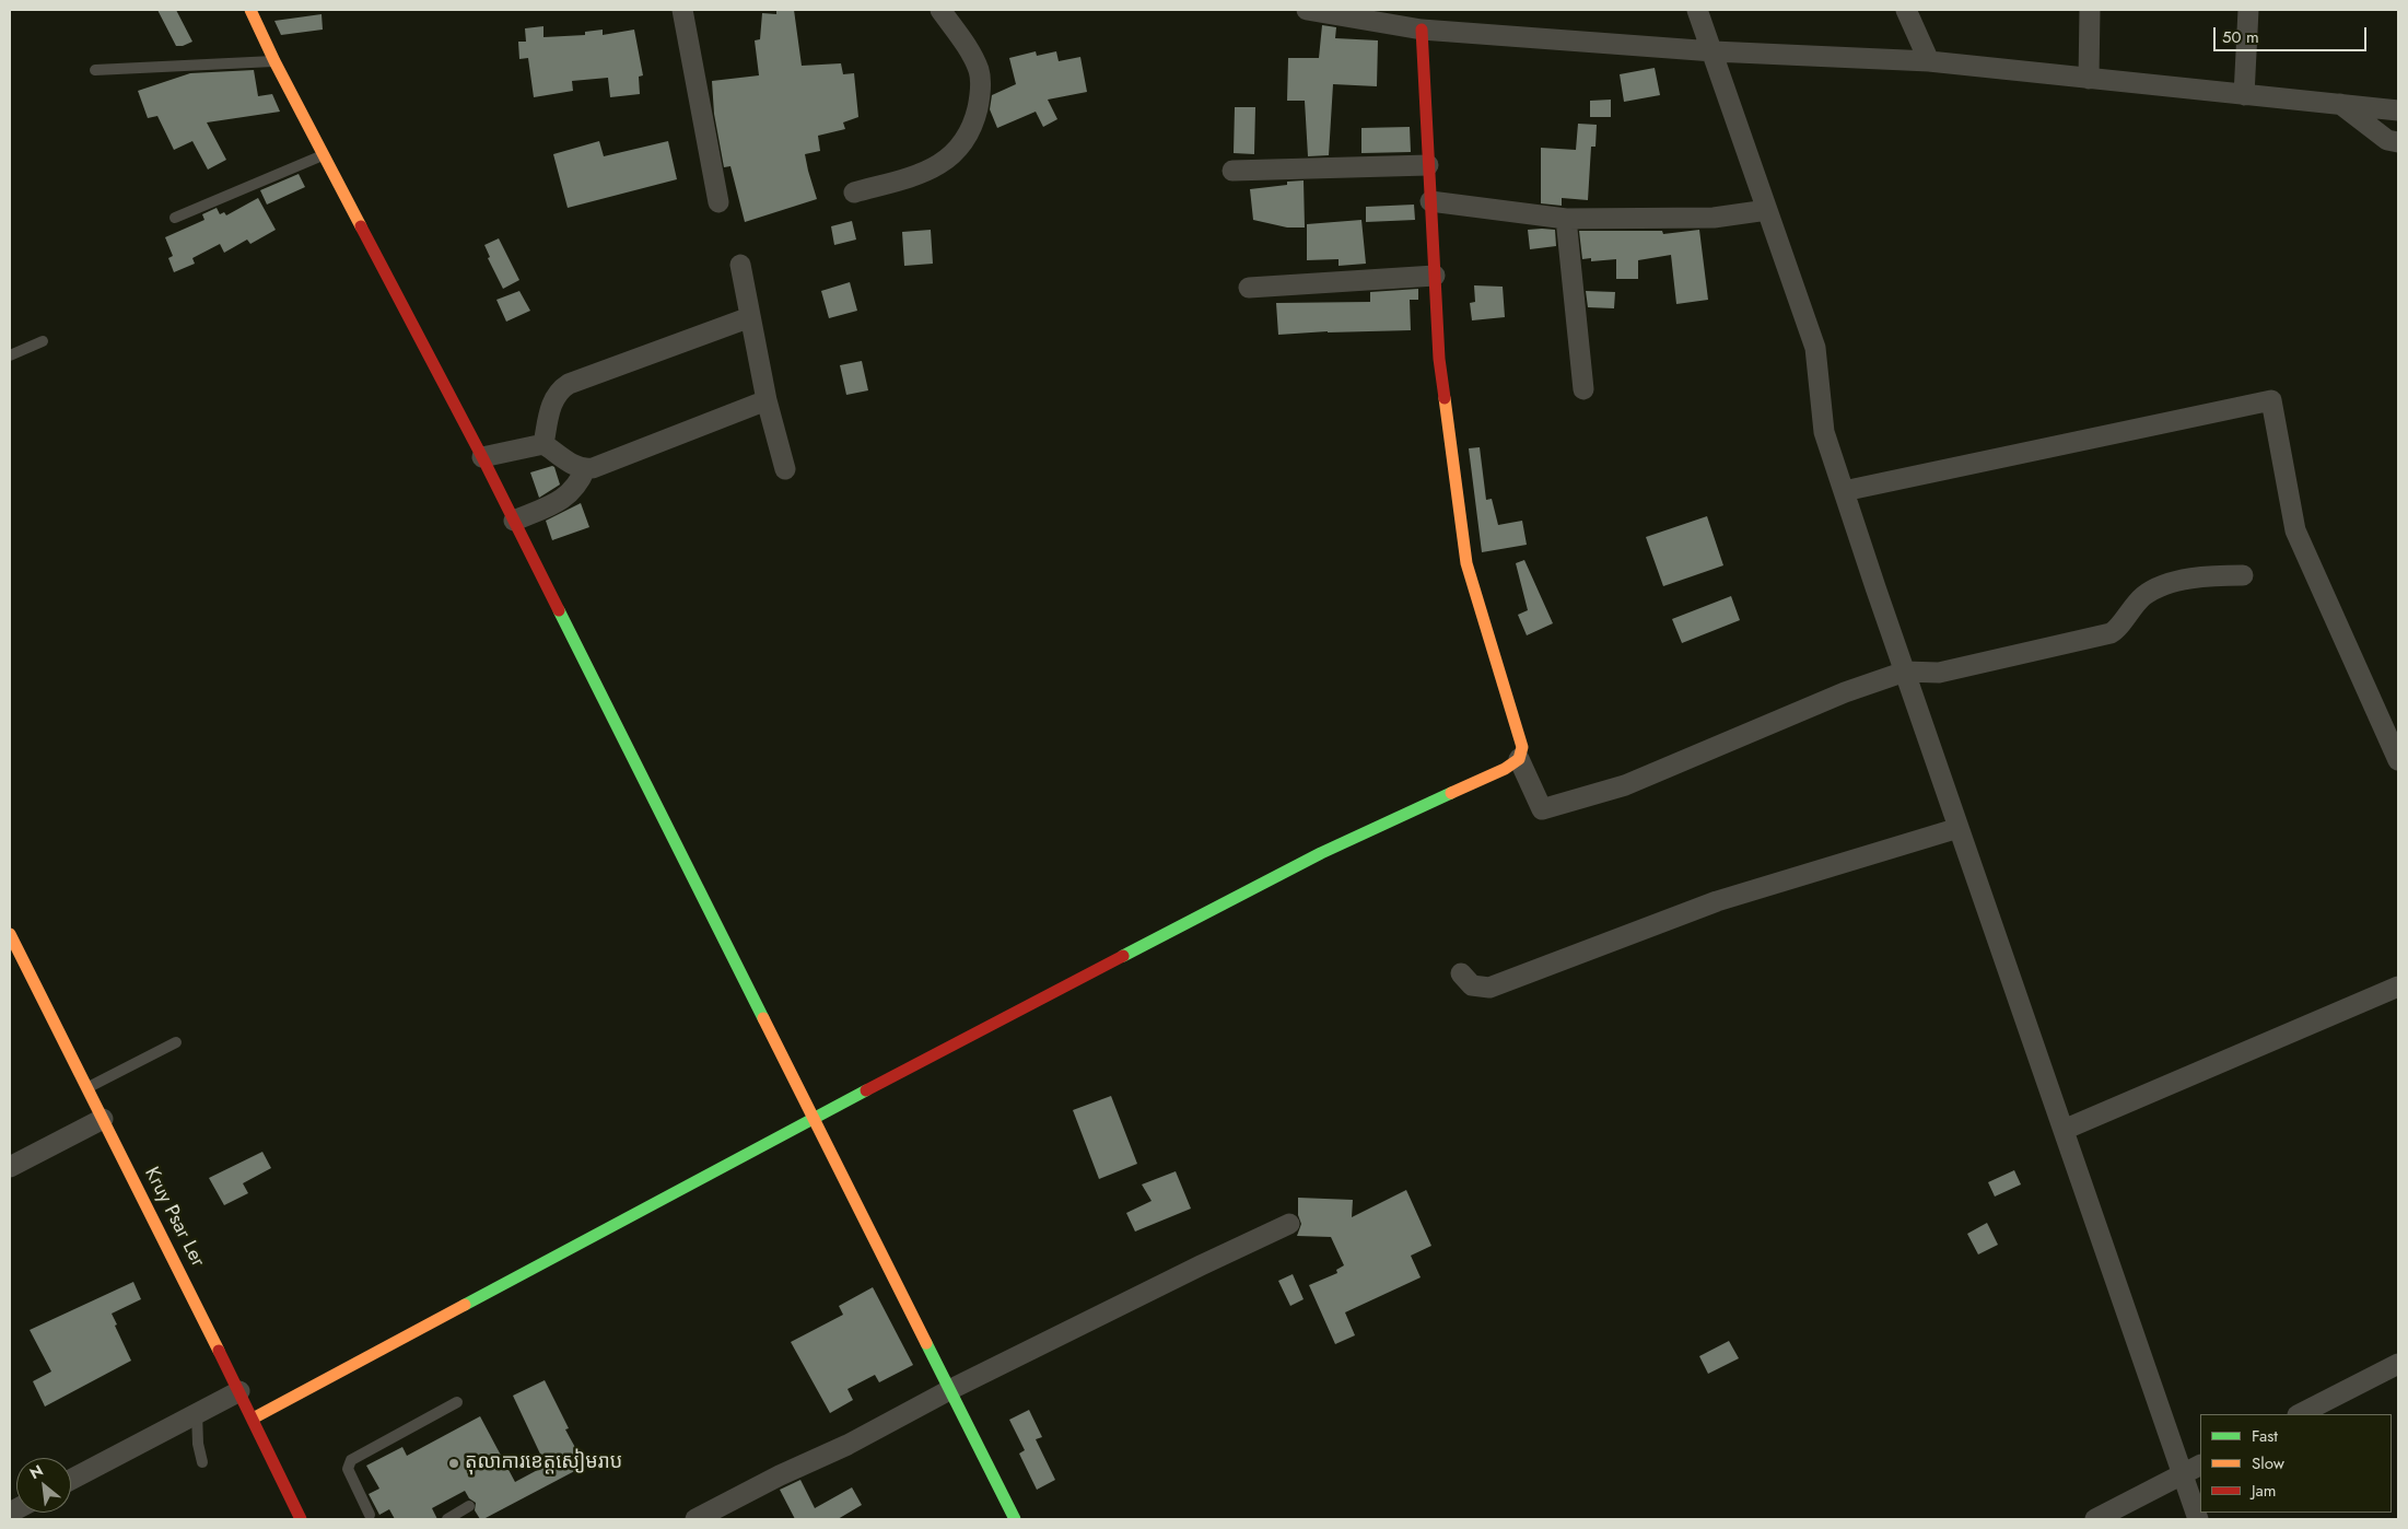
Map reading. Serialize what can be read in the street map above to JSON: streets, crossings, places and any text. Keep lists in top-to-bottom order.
{
  "streets": {
    "street": ["Kruy Psar Ler"]
  },
  "places": ["តុលាការខេត្តសៀមរាប"],
  "legend": ["Fast", "Slow", "Jam"],
  "scale_bar": "50 m",
  "north": "top left"
}
